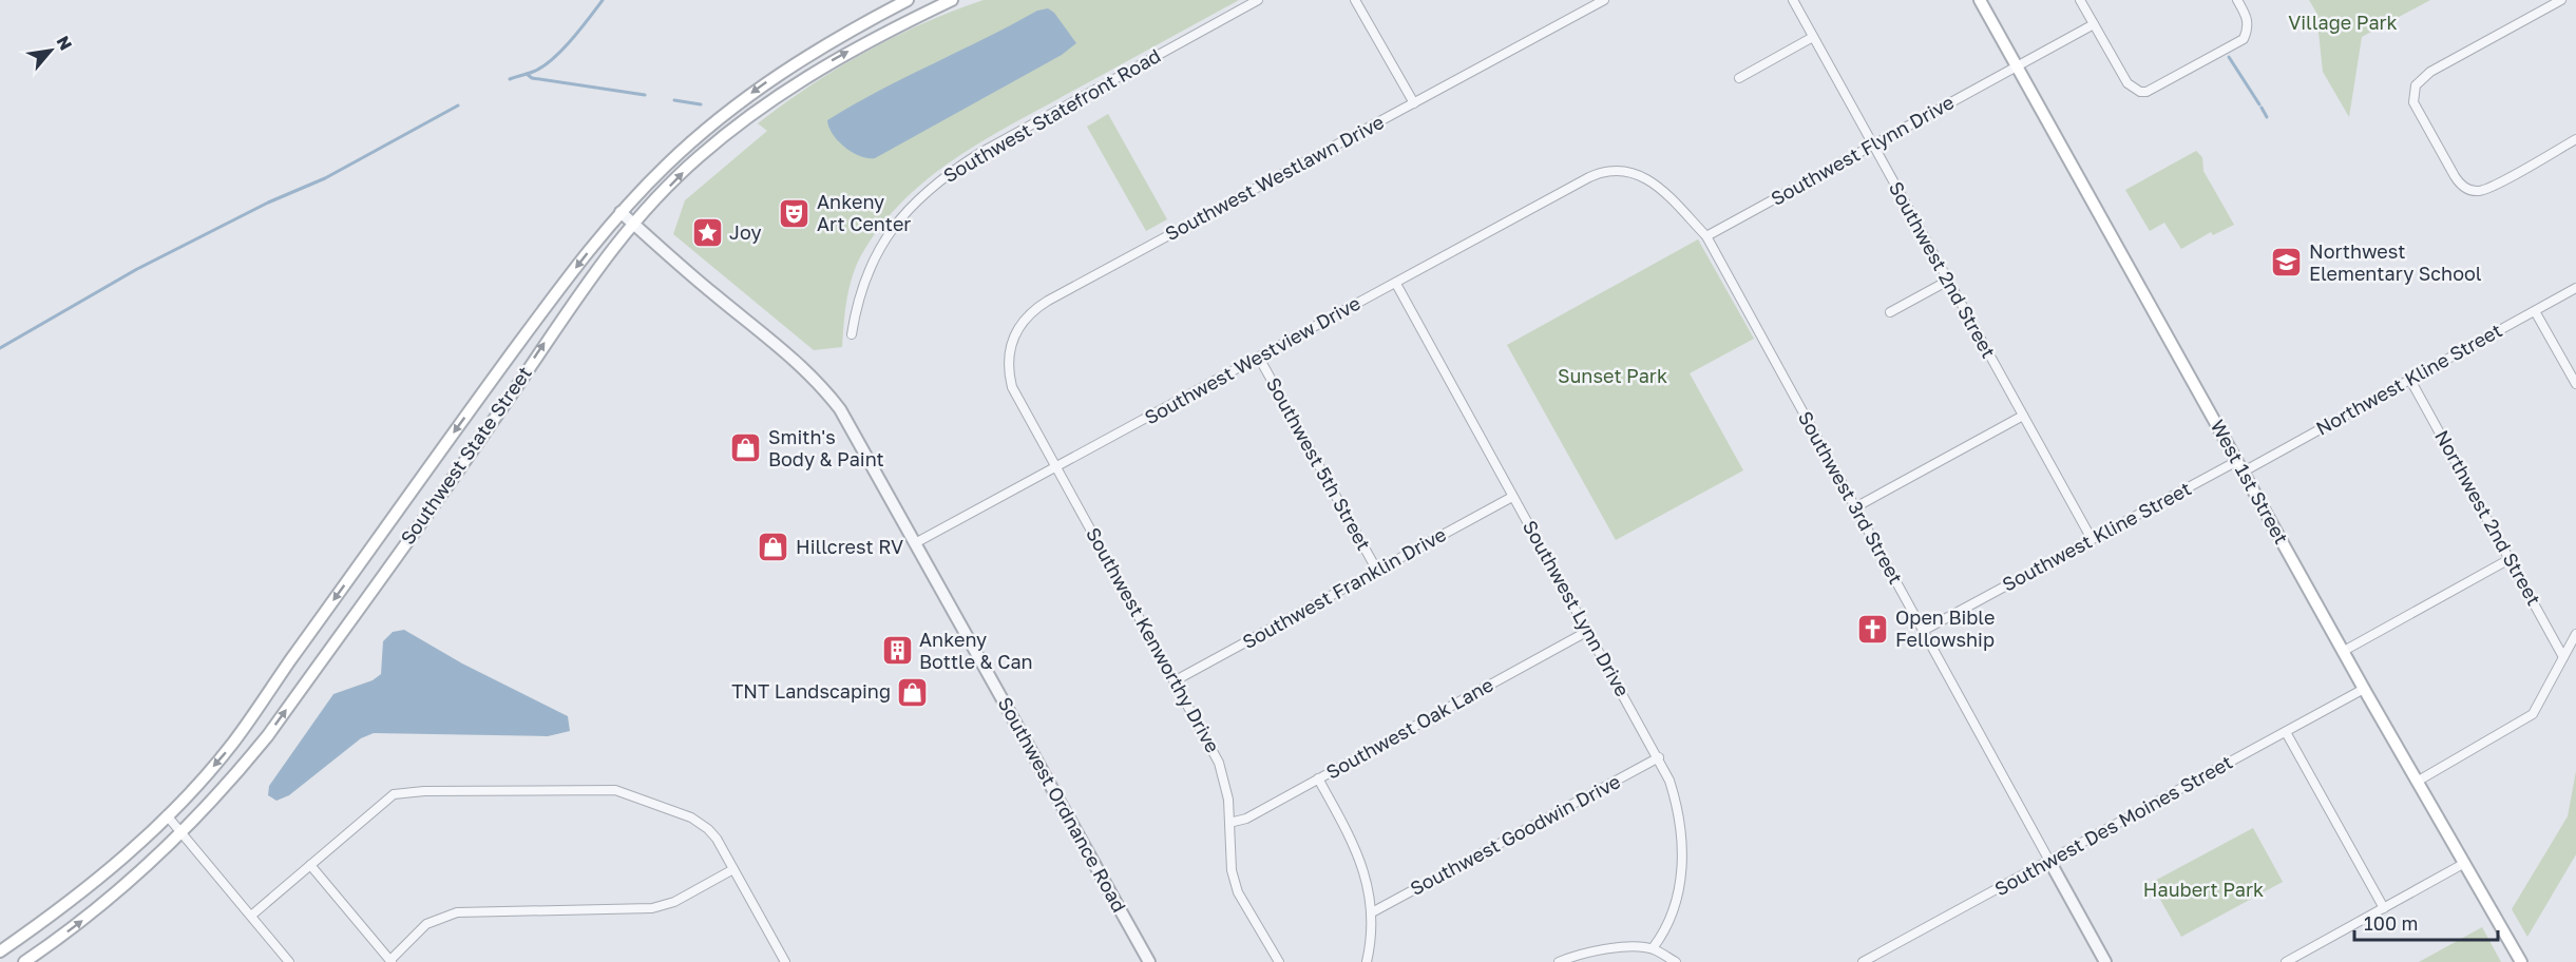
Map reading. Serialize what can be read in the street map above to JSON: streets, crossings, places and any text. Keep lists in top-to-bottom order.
{
  "streets": {
    "main road": ["Southwest State Street", "West 1st Street"],
    "street": [
      "Southwest Statefront Road",
      "Southwest Flynn Drive",
      "Southwest Westlawn Drive",
      "Southwest 2nd Street",
      "Southwest Westview Drive",
      "Northwest Kline Street",
      "Southwest 5th Street",
      "Southwest 3rd Street",
      "Northwest 2nd Street",
      "Southwest Kline Street",
      "Southwest Franklin Drive",
      "Southwest Lynn Drive",
      "Southwest Kenworthy Drive",
      "Southwest Oak Lane",
      "Southwest Ordnance Road",
      "Southwest Des Moines Street",
      "Southwest Goodwin Drive"
    ]
  },
  "crossings": [
    ["Southwest Flynn Drive", "Southwest 2nd Street"],
    ["Southwest Flynn Drive", "West 1st Street"],
    ["Southwest Flynn Drive", "Southwest 3rd Street"],
    ["Southwest Westlawn Drive", "Southwest Kenworthy Drive"],
    ["Southwest 2nd Street", "Southwest Kline Street"],
    ["Southwest Westview Drive", "Southwest 5th Street"],
    ["Southwest Westview Drive", "Southwest 3rd Street"],
    ["Southwest Westview Drive", "Southwest Lynn Drive"],
    ["Southwest Westview Drive", "Southwest Kenworthy Drive"],
    ["Southwest Westview Drive", "Southwest Ordnance Road"],
    ["Northwest Kline Street", "West 1st Street"],
    ["Northwest Kline Street", "Northwest 2nd Street"],
    ["Southwest State Street", "Southwest Ordnance Road"],
    ["Southwest 5th Street", "Southwest Franklin Drive"],
    ["West 1st Street", "Southwest Kline Street"],
    ["West 1st Street", "Southwest Des Moines Street"],
    ["Southwest 3rd Street", "Southwest Kline Street"],
    ["Southwest 3rd Street", "Southwest Des Moines Street"],
    ["Southwest Franklin Drive", "Southwest Lynn Drive"],
    ["Southwest Franklin Drive", "Southwest Kenworthy Drive"],
    ["Southwest Lynn Drive", "Southwest Oak Lane"],
    ["Southwest Lynn Drive", "Southwest Goodwin Drive"],
    ["Southwest Kenworthy Drive", "Southwest Oak Lane"]
  ],
  "parks": ["Village Park", "Sunset Park", "Haubert Park"],
  "places": {
    "theatre": ["Ankeny Art Center"],
    "place": ["Joy"],
    "school or university": ["Northwest Elementary School"],
    "shop": ["Smith's Body & Paint", "Hillcrest RV", "TNT Landscaping"],
    "church": ["Open Bible Fellowship"],
    "building": ["Ankeny Bottle & Can"]
  },
  "scale_bar": "100 m",
  "north": "top right"
}
